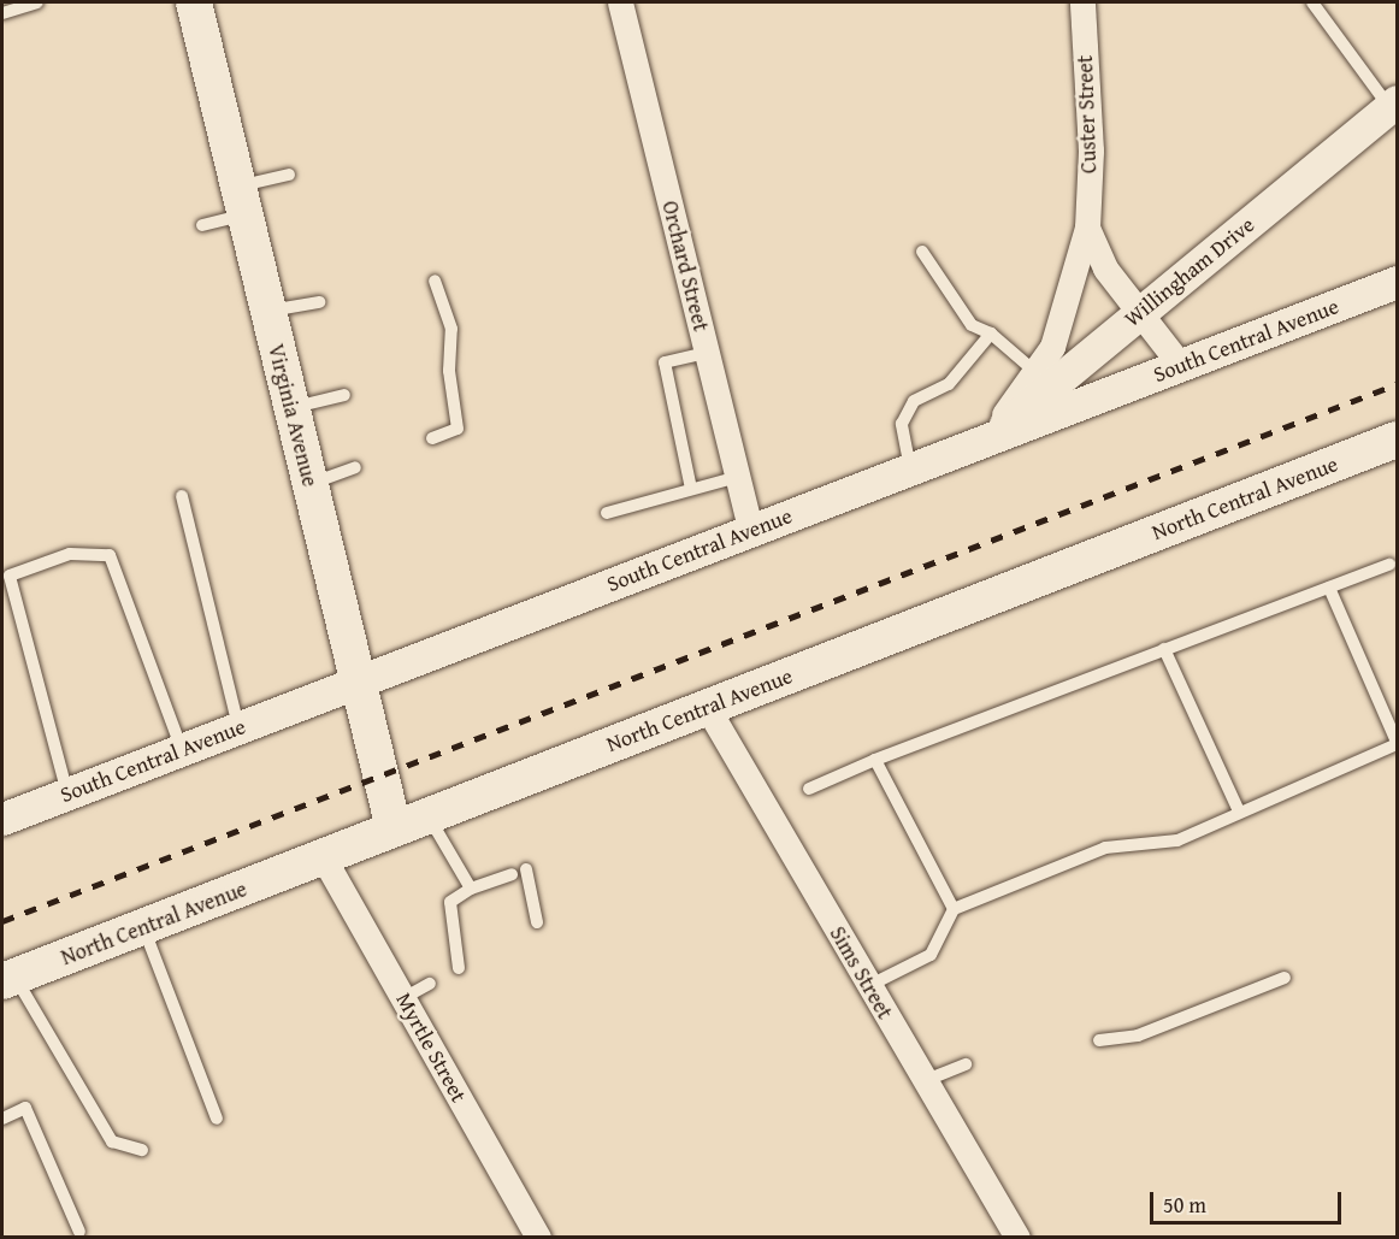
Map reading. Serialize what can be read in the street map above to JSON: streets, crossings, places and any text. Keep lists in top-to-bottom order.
{
  "streets": {
    "main road": ["Virginia Avenue", "North Central Avenue"],
    "street": [
      "Custer Street",
      "Orchard Street",
      "Willingham Drive",
      "South Central Avenue",
      "Sims Street",
      "Myrtle Street"
    ]
  },
  "crossings": [
    ["Custer Street", "Willingham Drive"],
    ["Custer Street", "South Central Avenue"],
    ["Orchard Street", "South Central Avenue"],
    ["Willingham Drive", "South Central Avenue"],
    ["South Central Avenue", "Virginia Avenue"],
    ["Virginia Avenue", "North Central Avenue"],
    ["North Central Avenue", "Sims Street"],
    ["North Central Avenue", "Myrtle Street"]
  ],
  "scale_bar": "50 m"
}
